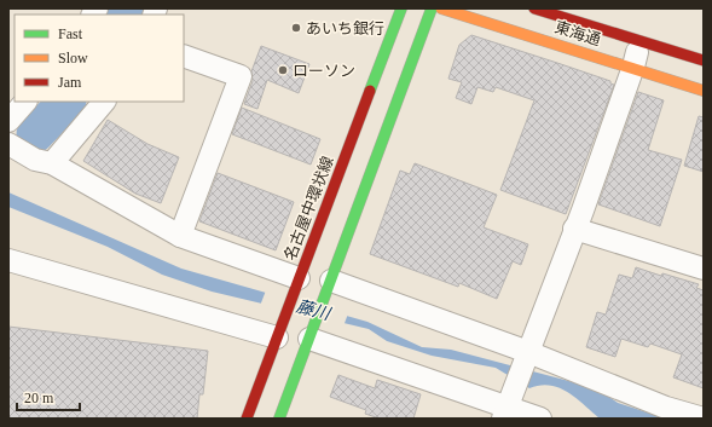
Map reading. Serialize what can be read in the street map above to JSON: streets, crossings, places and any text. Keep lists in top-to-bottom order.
{
  "streets": {
    "main road": ["東海通", "名古屋中環状線"]
  },
  "water": ["藤川"],
  "places": ["あいち銀行", "ローソン"],
  "legend": ["Fast", "Slow", "Jam"],
  "scale_bar": "20 m"
}
